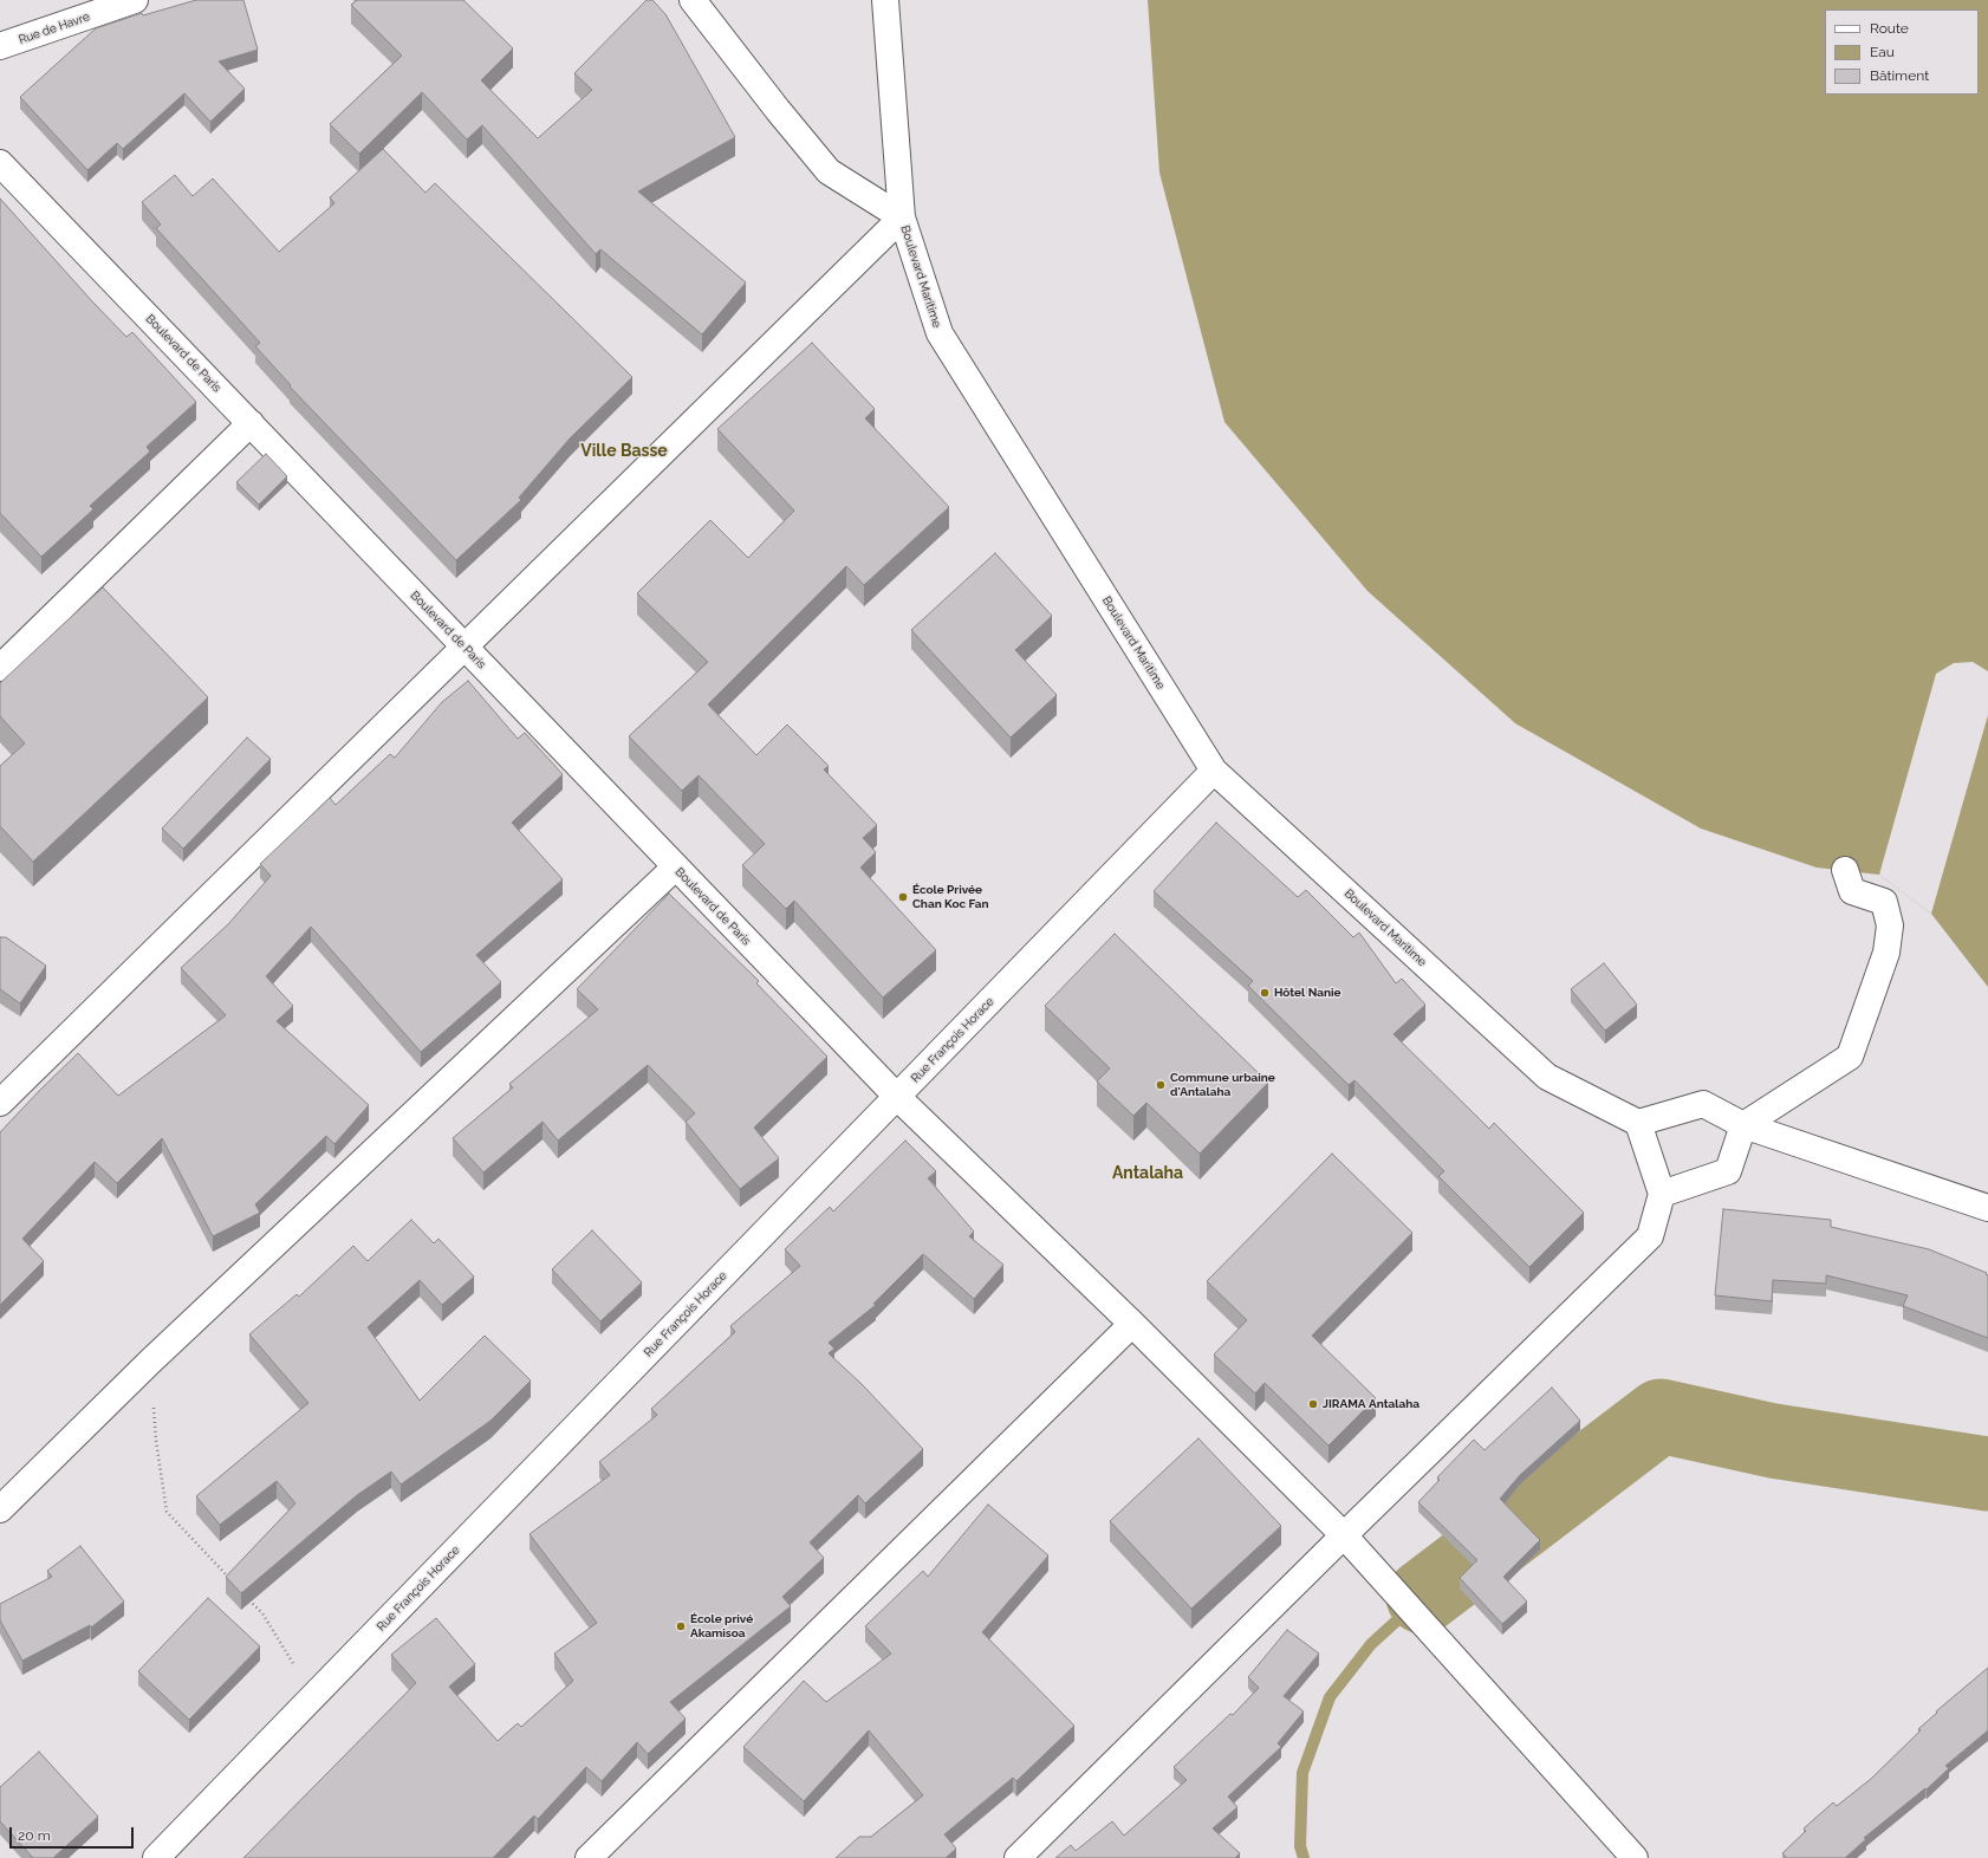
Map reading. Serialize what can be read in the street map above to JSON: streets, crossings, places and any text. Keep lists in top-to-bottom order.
{
  "streets": {
    "street": [
      "Rue de Havre",
      "Boulevard Maritime",
      "Boulevard de Paris",
      "Rue François Horace"
    ]
  },
  "crossings": [
    ["Boulevard Maritime", "Rue François Horace"],
    ["Boulevard de Paris", "Rue François Horace"]
  ],
  "districts": ["Ville Basse", "Antalaha"],
  "places": [
    "École Privée Chan Koc Fan",
    "Hôtel Nanie",
    "Commune urbaine d'Antalaha",
    "JIRAMA Antalaha",
    "École privé Akamisoa"
  ],
  "legend": ["Route", "Eau", "Bâtiment"],
  "scale_bar": "20 m"
}
